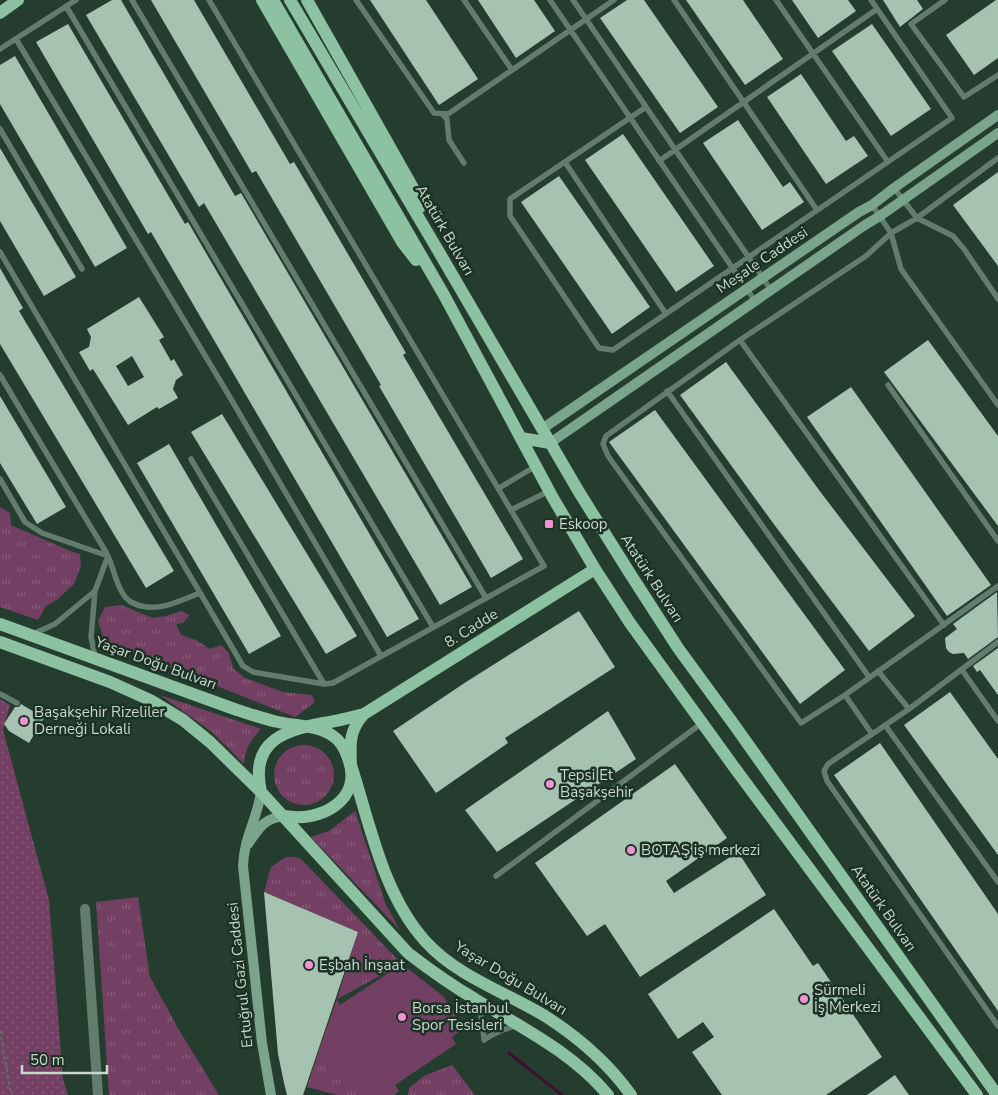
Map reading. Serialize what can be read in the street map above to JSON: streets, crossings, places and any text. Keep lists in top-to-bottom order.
{
  "streets": {
    "main road": ["Atatürk Bulvarı", "8. Cadde", "Yaşar Doğu Bulvarı"],
    "street": ["Meşale Caddesi", "Ertuğrul Gazi Caddesi"]
  },
  "crossings": [
    ["Atatürk Bulvarı", "Meşale Caddesi"],
    ["8. Cadde", "Yaşar Doğu Bulvarı"],
    ["Yaşar Doğu Bulvarı", "Ertuğrul Gazi Caddesi"]
  ],
  "places": {
    "transit": ["Eskoop"],
    "other": [
      "Başakşehir Rizeliler Derneği Lokali",
      "Tepsi Et Başakşehir",
      "BOTAŞ iş merkezi",
      "Eşbah İnşaat",
      "Sürmeli İş Merkezi",
      "Borsa İstanbul Spor Tesisleri"
    ]
  },
  "scale_bar": "50 m"
}
